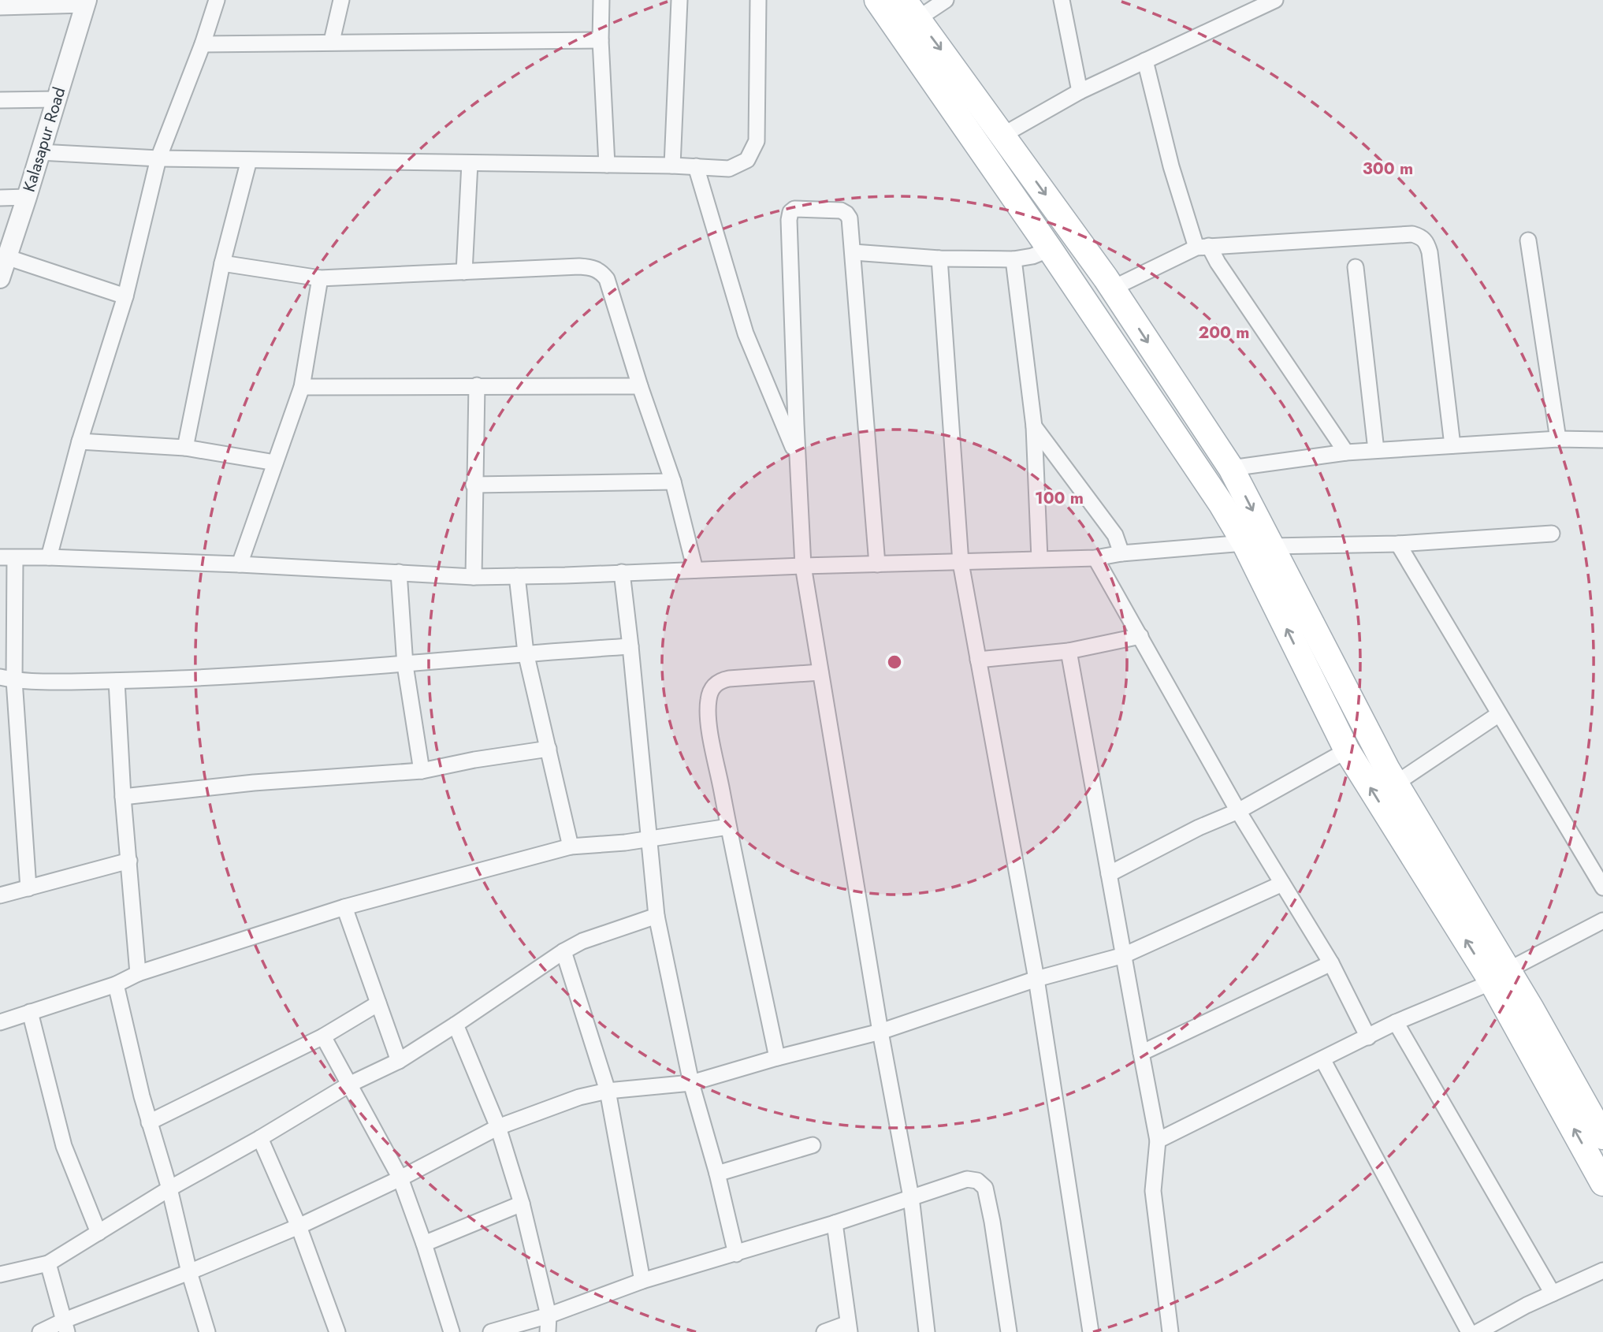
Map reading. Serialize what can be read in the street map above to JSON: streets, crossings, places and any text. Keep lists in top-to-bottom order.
{
  "streets": {
    "street": ["Kalasapur Road"]
  },
  "rings": ["300 m", "200 m", "100 m"]
}
